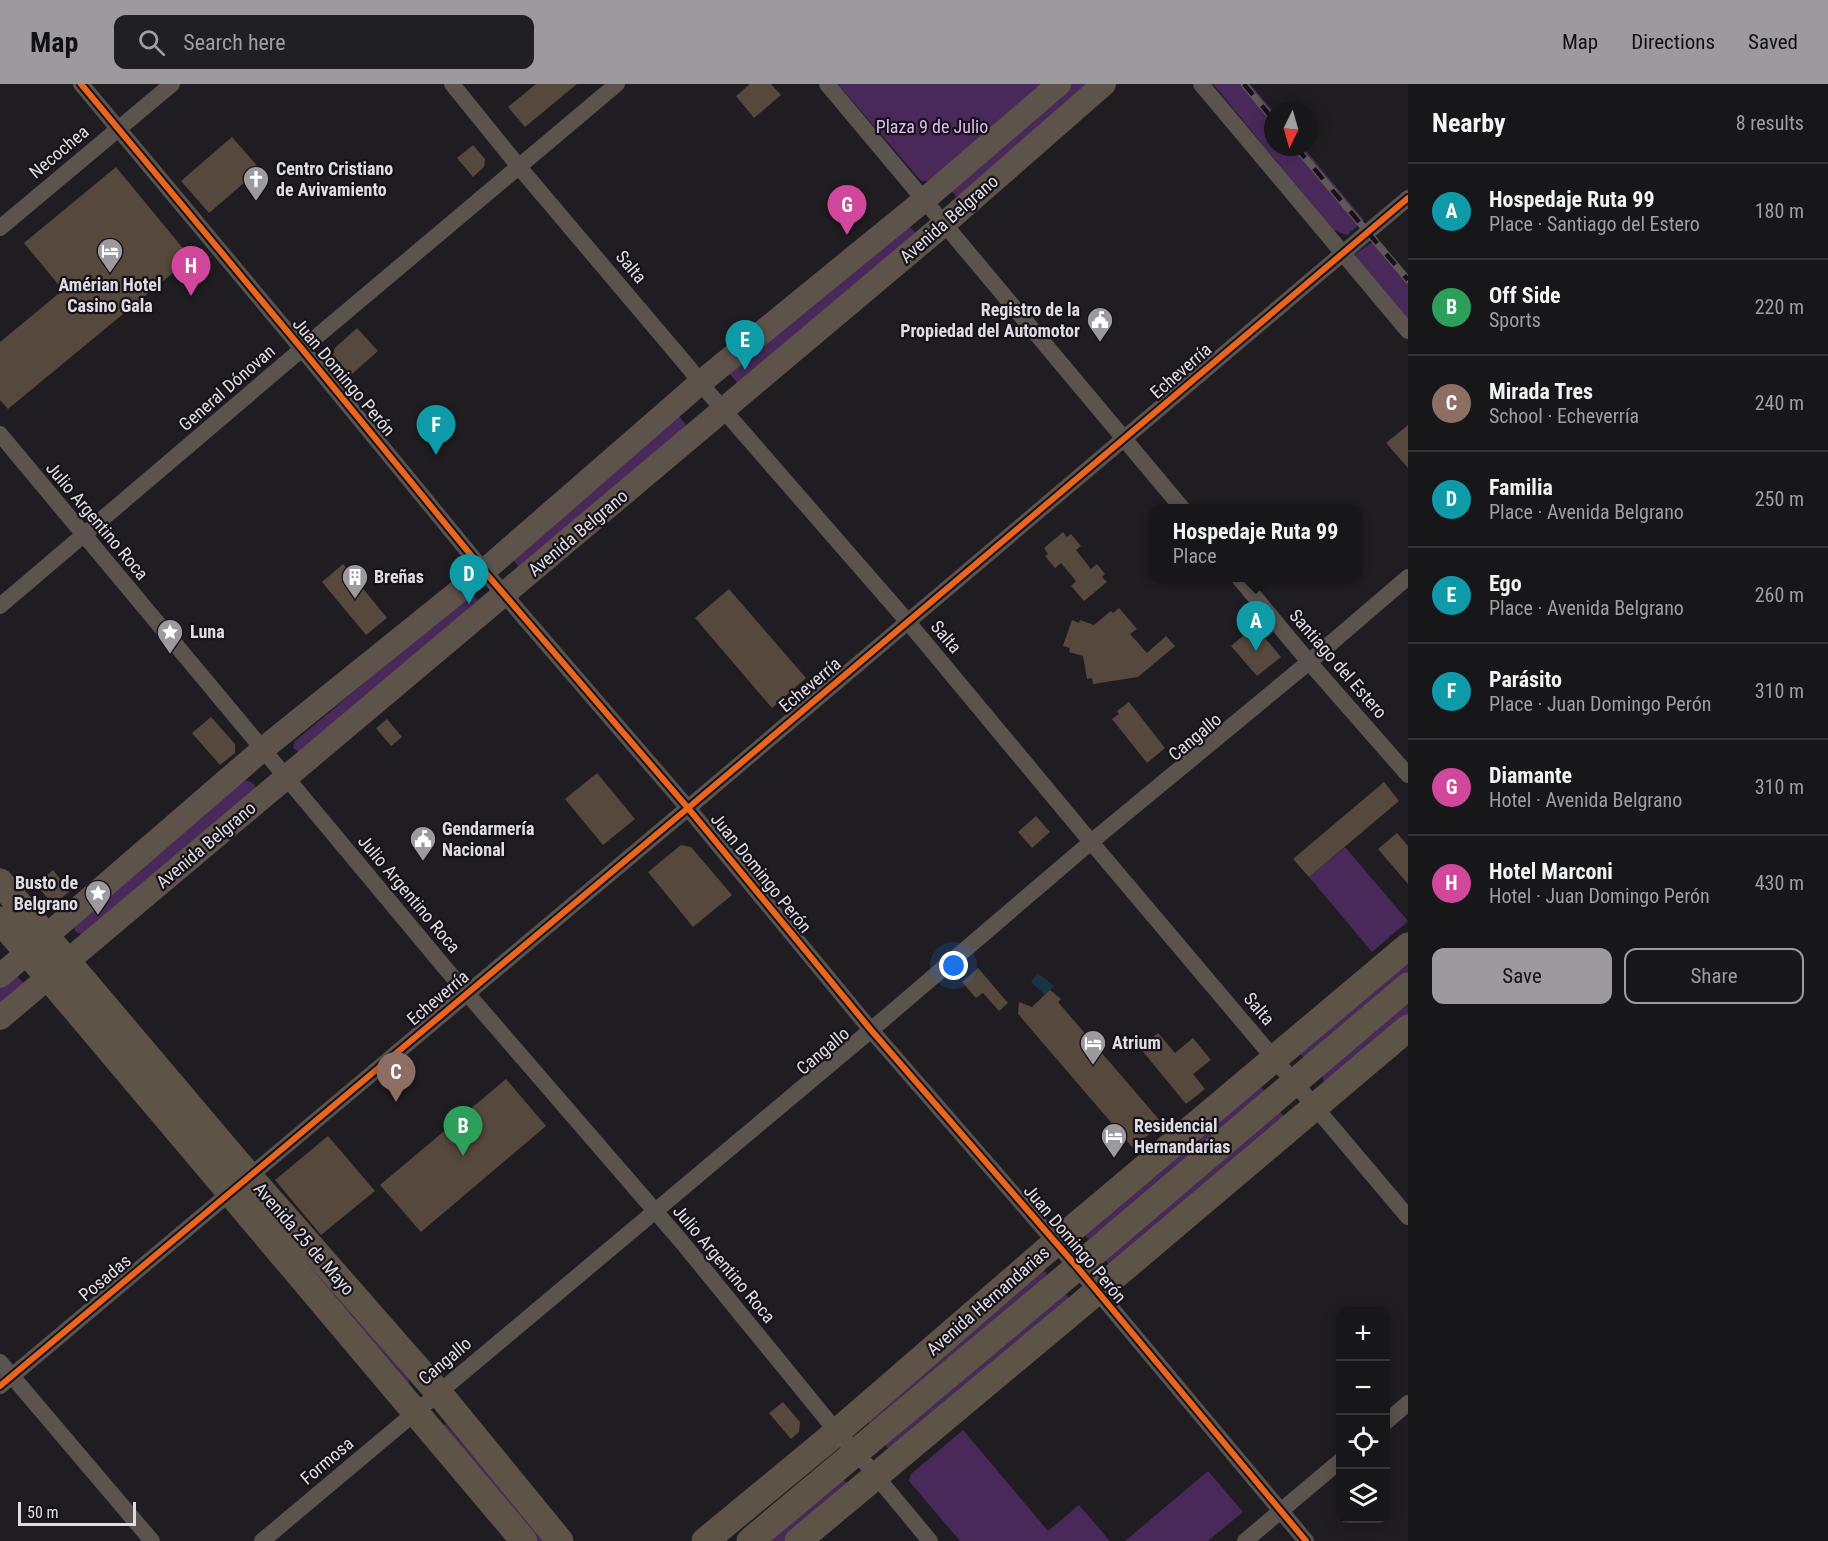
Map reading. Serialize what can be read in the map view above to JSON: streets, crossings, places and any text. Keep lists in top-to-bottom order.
{
  "streets": {
    "main road": ["Avenida Belgrano", "Avenida 25 de Mayo", "Avenida Hernandarias"],
    "street": [
      "Necochea",
      "Salta",
      "Echeverría",
      "Juan Domingo Perón",
      "General Dónovan",
      "Julio Argentino Roca",
      "Santiago del Estero",
      "Cangallo",
      "Posadas",
      "Formosa"
    ]
  },
  "crossings": [
    ["Necochea", "Juan Domingo Perón"],
    ["Avenida Belgrano", "Salta"],
    ["Avenida Belgrano", "Juan Domingo Perón"],
    ["Avenida Belgrano", "Julio Argentino Roca"],
    ["Avenida Belgrano", "Avenida 25 de Mayo"],
    ["Salta", "Echeverría"],
    ["Salta", "General Dónovan"],
    ["Salta", "Cangallo"],
    ["Salta", "Avenida Hernandarias"],
    ["Echeverría", "Juan Domingo Perón"],
    ["Echeverría", "Julio Argentino Roca"],
    ["Echeverría", "Avenida 25 de Mayo"],
    ["Echeverría", "Posadas"],
    ["Juan Domingo Perón", "General Dónovan"],
    ["Juan Domingo Perón", "Cangallo"],
    ["Juan Domingo Perón", "Avenida Hernandarias"],
    ["General Dónovan", "Julio Argentino Roca"],
    ["Julio Argentino Roca", "Cangallo"],
    ["Julio Argentino Roca", "Avenida Hernandarias"],
    ["Santiago del Estero", "Cangallo"],
    ["Cangallo", "Avenida 25 de Mayo"],
    ["Cangallo", "Formosa"],
    ["Avenida 25 de Mayo", "Posadas"],
    ["Avenida 25 de Mayo", "Formosa"]
  ],
  "parks": ["Plaza 9 de Julio"],
  "places": {
    "church": ["Centro Cristiano de Avivamiento"],
    "hotel": ["Amérian Hotel Casino Gala", "Atrium", "Residencial Hernandarias"],
    "public building": ["Registro de la Propiedad del Automotor", "Gendarmería Nacional"],
    "building": ["Breñas"],
    "place": ["Luna", "Busto de Belgrano"]
  },
  "scale_bar": "50 m",
  "north": "bottom",
  "page": {
    "header": "Map",
    "search": "Search here",
    "nav": ["Map", "Directions", "Saved"],
    "heading": ["Nearby", "8 results"],
    "list": [
      {
        "mark": "A",
        "name": "Hospedaje Ruta 99",
        "note": "Place · Santiago del Estero",
        "value": "180 m"
      },
      {
        "mark": "B",
        "name": "Off Side",
        "note": "Sports",
        "value": "220 m"
      },
      {
        "mark": "C",
        "name": "Mirada Tres",
        "note": "School · Echeverría",
        "value": "240 m"
      },
      {
        "mark": "D",
        "name": "Familia",
        "note": "Place · Avenida Belgrano",
        "value": "250 m"
      },
      {
        "mark": "E",
        "name": "Ego",
        "note": "Place · Avenida Belgrano",
        "value": "260 m"
      },
      {
        "mark": "F",
        "name": "Parásito",
        "note": "Place · Juan Domingo Perón",
        "value": "310 m"
      },
      {
        "mark": "G",
        "name": "Diamante",
        "note": "Hotel · Avenida Belgrano",
        "value": "310 m"
      },
      {
        "mark": "H",
        "name": "Hotel Marconi",
        "note": "Hotel · Juan Domingo Perón",
        "value": "430 m"
      }
    ],
    "pins": [
      "G",
      "H",
      "E",
      "F",
      "D",
      "A",
      "C",
      "B"
    ],
    "popup": ["Hospedaje Ruta 99", "Place"],
    "buttons": ["Save", "Share"],
    "map_buttons": ["+", "−"],
    "scale": "50 m"
  }
}
